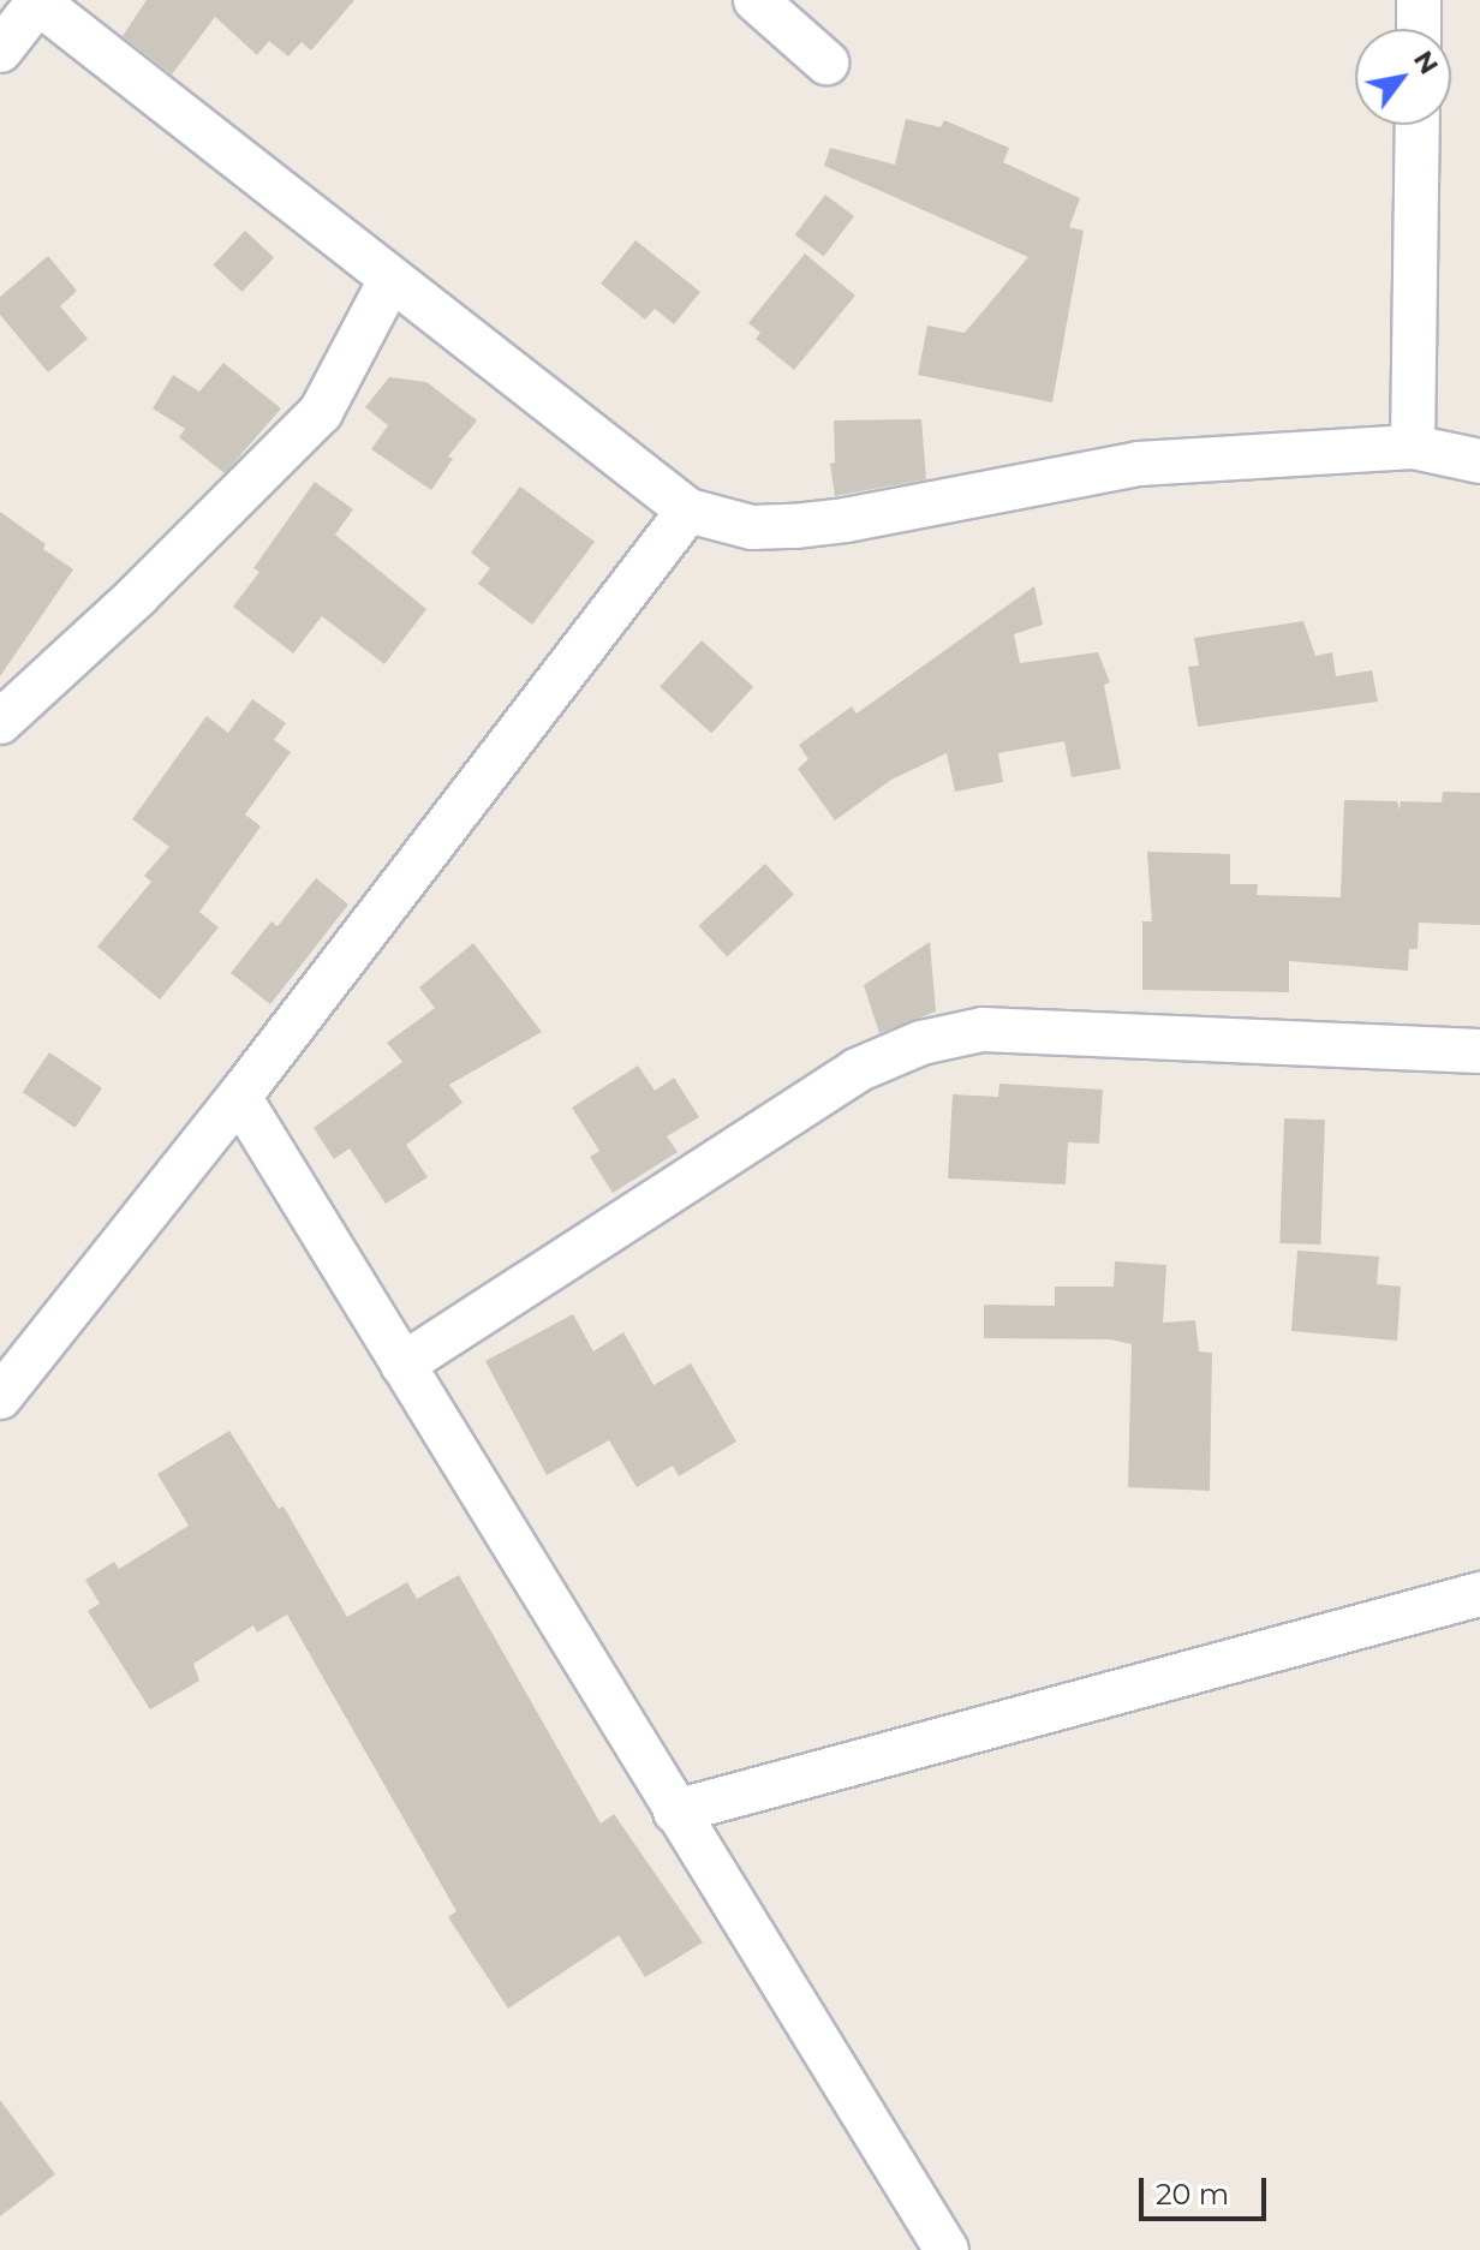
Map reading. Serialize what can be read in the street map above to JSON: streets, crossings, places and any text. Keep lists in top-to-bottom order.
{
  "scale_bar": "20 m",
  "north": "top right"
}
